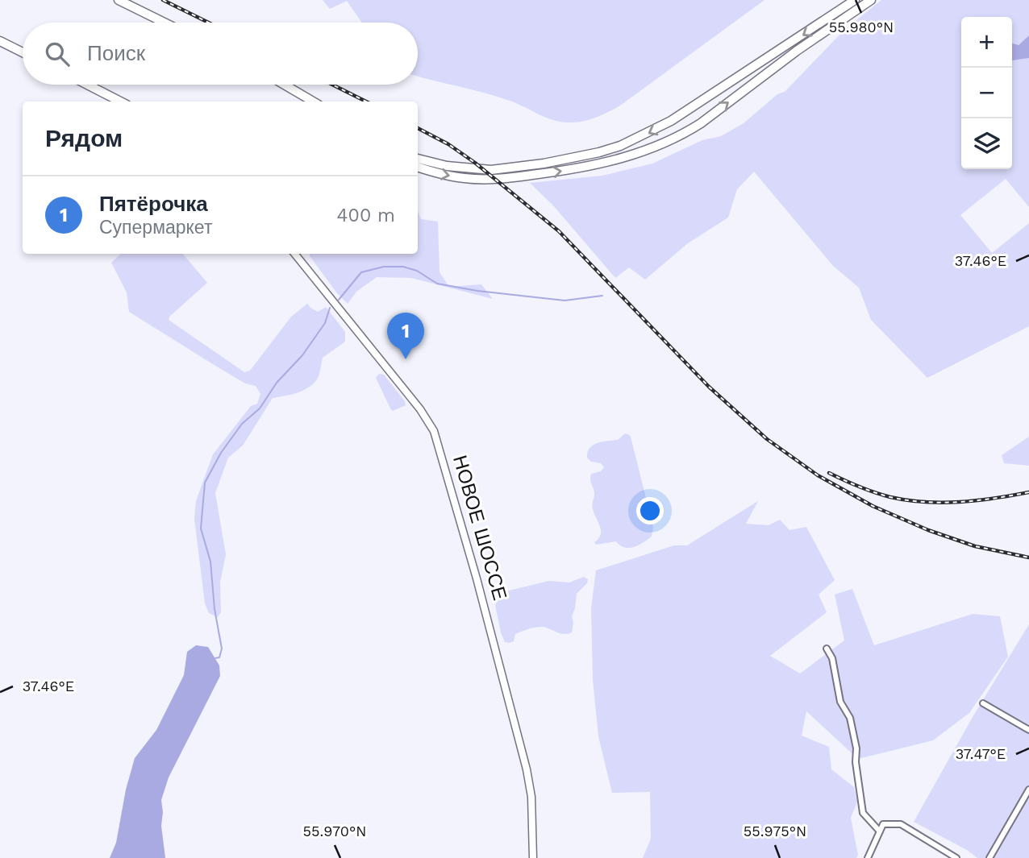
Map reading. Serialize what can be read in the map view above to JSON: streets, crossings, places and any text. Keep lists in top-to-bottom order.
{
  "streets": {
    "main road": ["НОВОЕ ШОССЕ"]
  },
  "page": {
    "map_buttons": ["+", "−"],
    "search": "Поиск",
    "heading": "Рядом",
    "list": [
      {
        "mark": "1",
        "name": "Пятёрочка",
        "note": "Супермаркет",
        "value": "400 m"
      }
    ],
    "pins": "1"
  },
  "coordinates": [
    "55.980°N",
    "37.46°E",
    "37.47°E",
    "55.970°N",
    "55.975°N"
  ]
}
